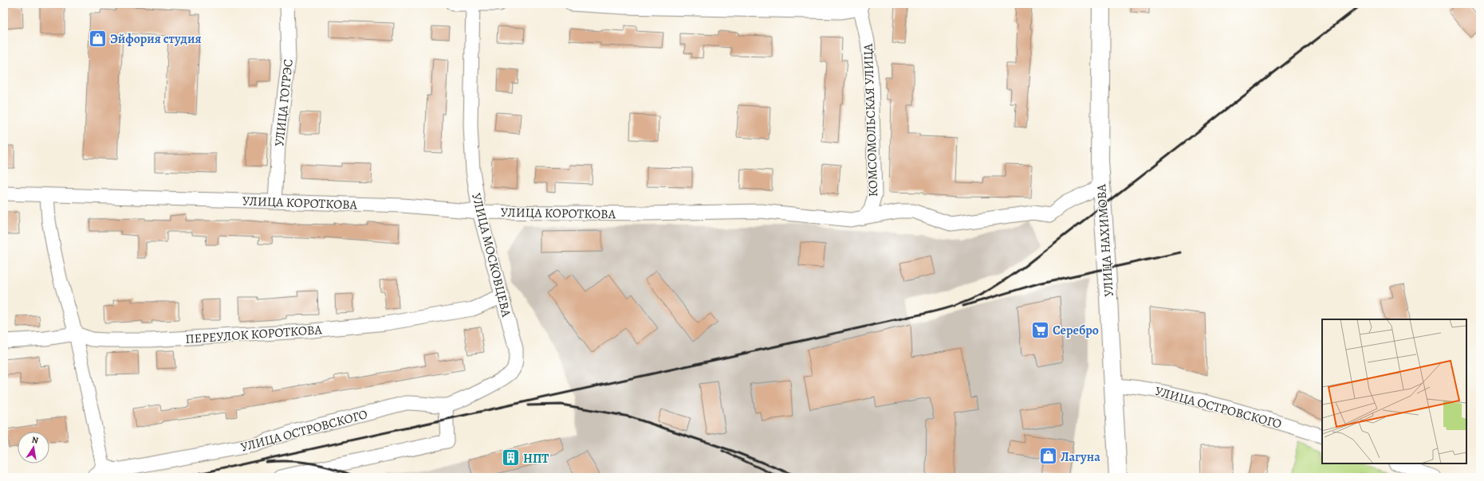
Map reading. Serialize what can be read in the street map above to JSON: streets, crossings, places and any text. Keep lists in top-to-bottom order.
{
  "streets": {
    "main road": ["УЛИЦА НАХИМОВА"],
    "street": [
      "УЛИЦА ГОГРЭС",
      "КОМСОМОЛЬСКАЯ УЛИЦА",
      "УЛИЦА КОРОТКОВА",
      "УЛИЦА МОСКОВЦЕВА",
      "ПЕРЕУЛОК КОРОТКОВА",
      "УЛИЦА ОСТРОВСКОГО"
    ]
  },
  "crossings": [
    ["УЛИЦА ГОГРЭС", "УЛИЦА КОРОТКОВА"],
    ["КОМСОМОЛЬСКАЯ УЛИЦА", "УЛИЦА КОРОТКОВА"],
    ["УЛИЦА КОРОТКОВА", "УЛИЦА НАХИМОВА"],
    ["УЛИЦА КОРОТКОВА", "УЛИЦА МОСКОВЦЕВА"],
    ["УЛИЦА НАХИМОВА", "УЛИЦА ОСТРОВСКОГО"],
    ["УЛИЦА МОСКОВЦЕВА", "ПЕРЕУЛОК КОРОТКОВА"],
    ["УЛИЦА МОСКОВЦЕВА", "УЛИЦА ОСТРОВСКОГО"]
  ],
  "places": {
    "shop": ["Эйфория студия", "Лагуна"],
    "supermarket": ["Серебро"],
    "building": ["НПТ"]
  },
  "north": "top"
}
